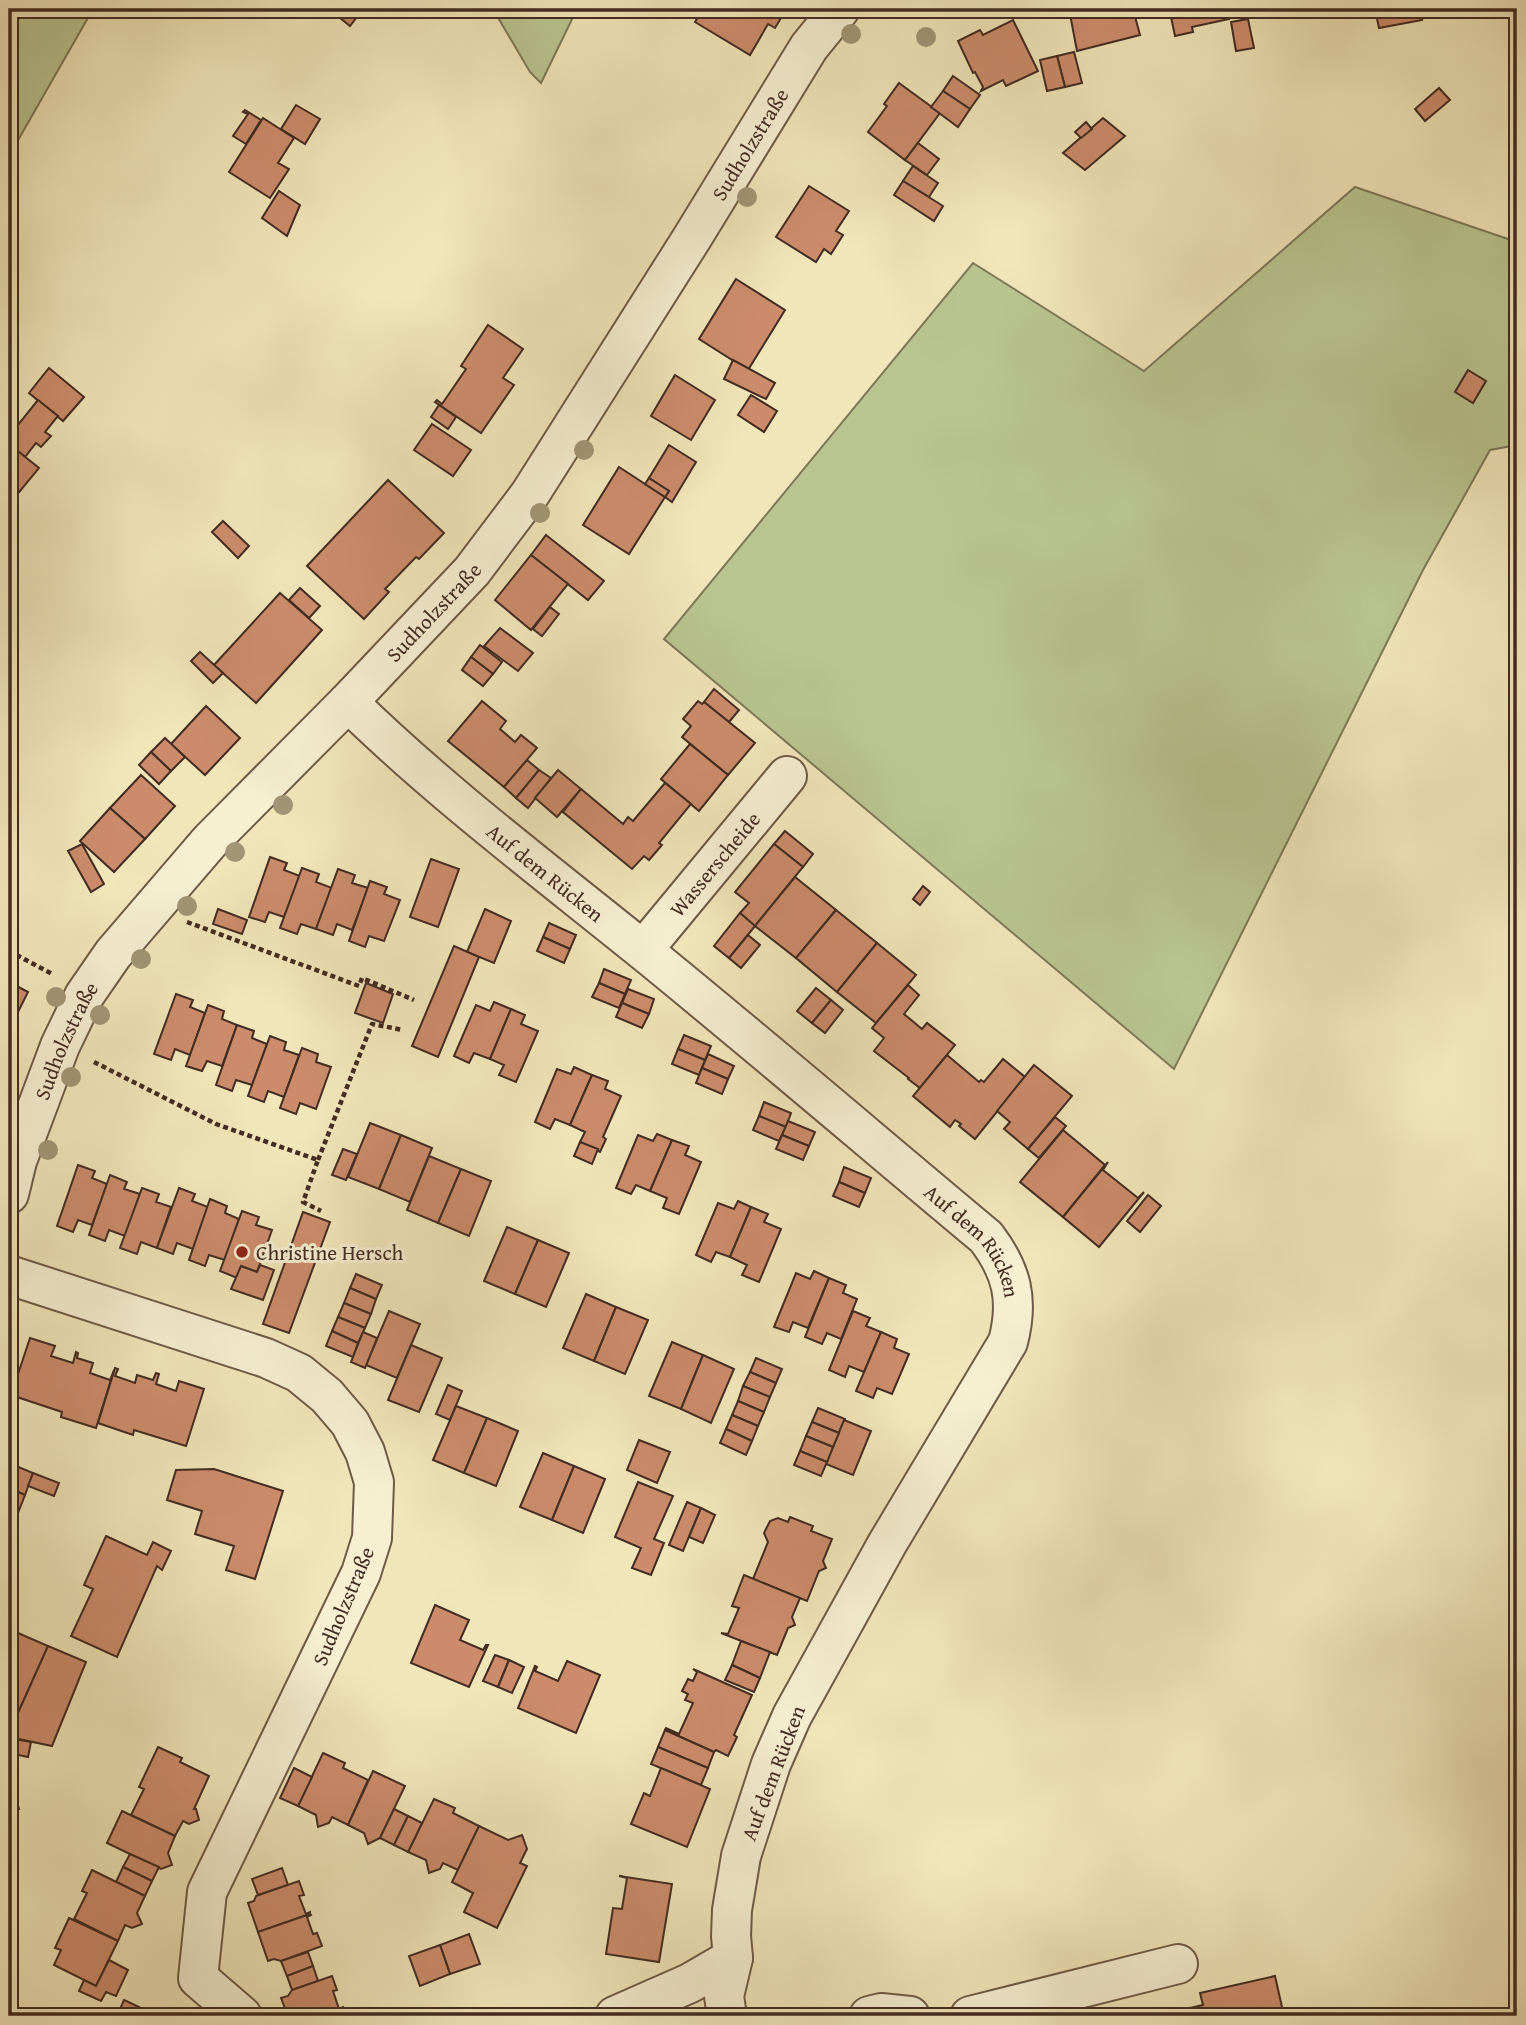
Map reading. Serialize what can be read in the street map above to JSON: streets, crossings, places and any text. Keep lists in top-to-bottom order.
{
  "streets": {
    "street": ["Sudholzstraße", "Wasserscheide", "Auf dem Rücken"]
  },
  "crossings": [
    ["Sudholzstraße", "Auf dem Rücken"],
    ["Wasserscheide", "Auf dem Rücken"]
  ],
  "places": ["Christine Hersch"]
}
